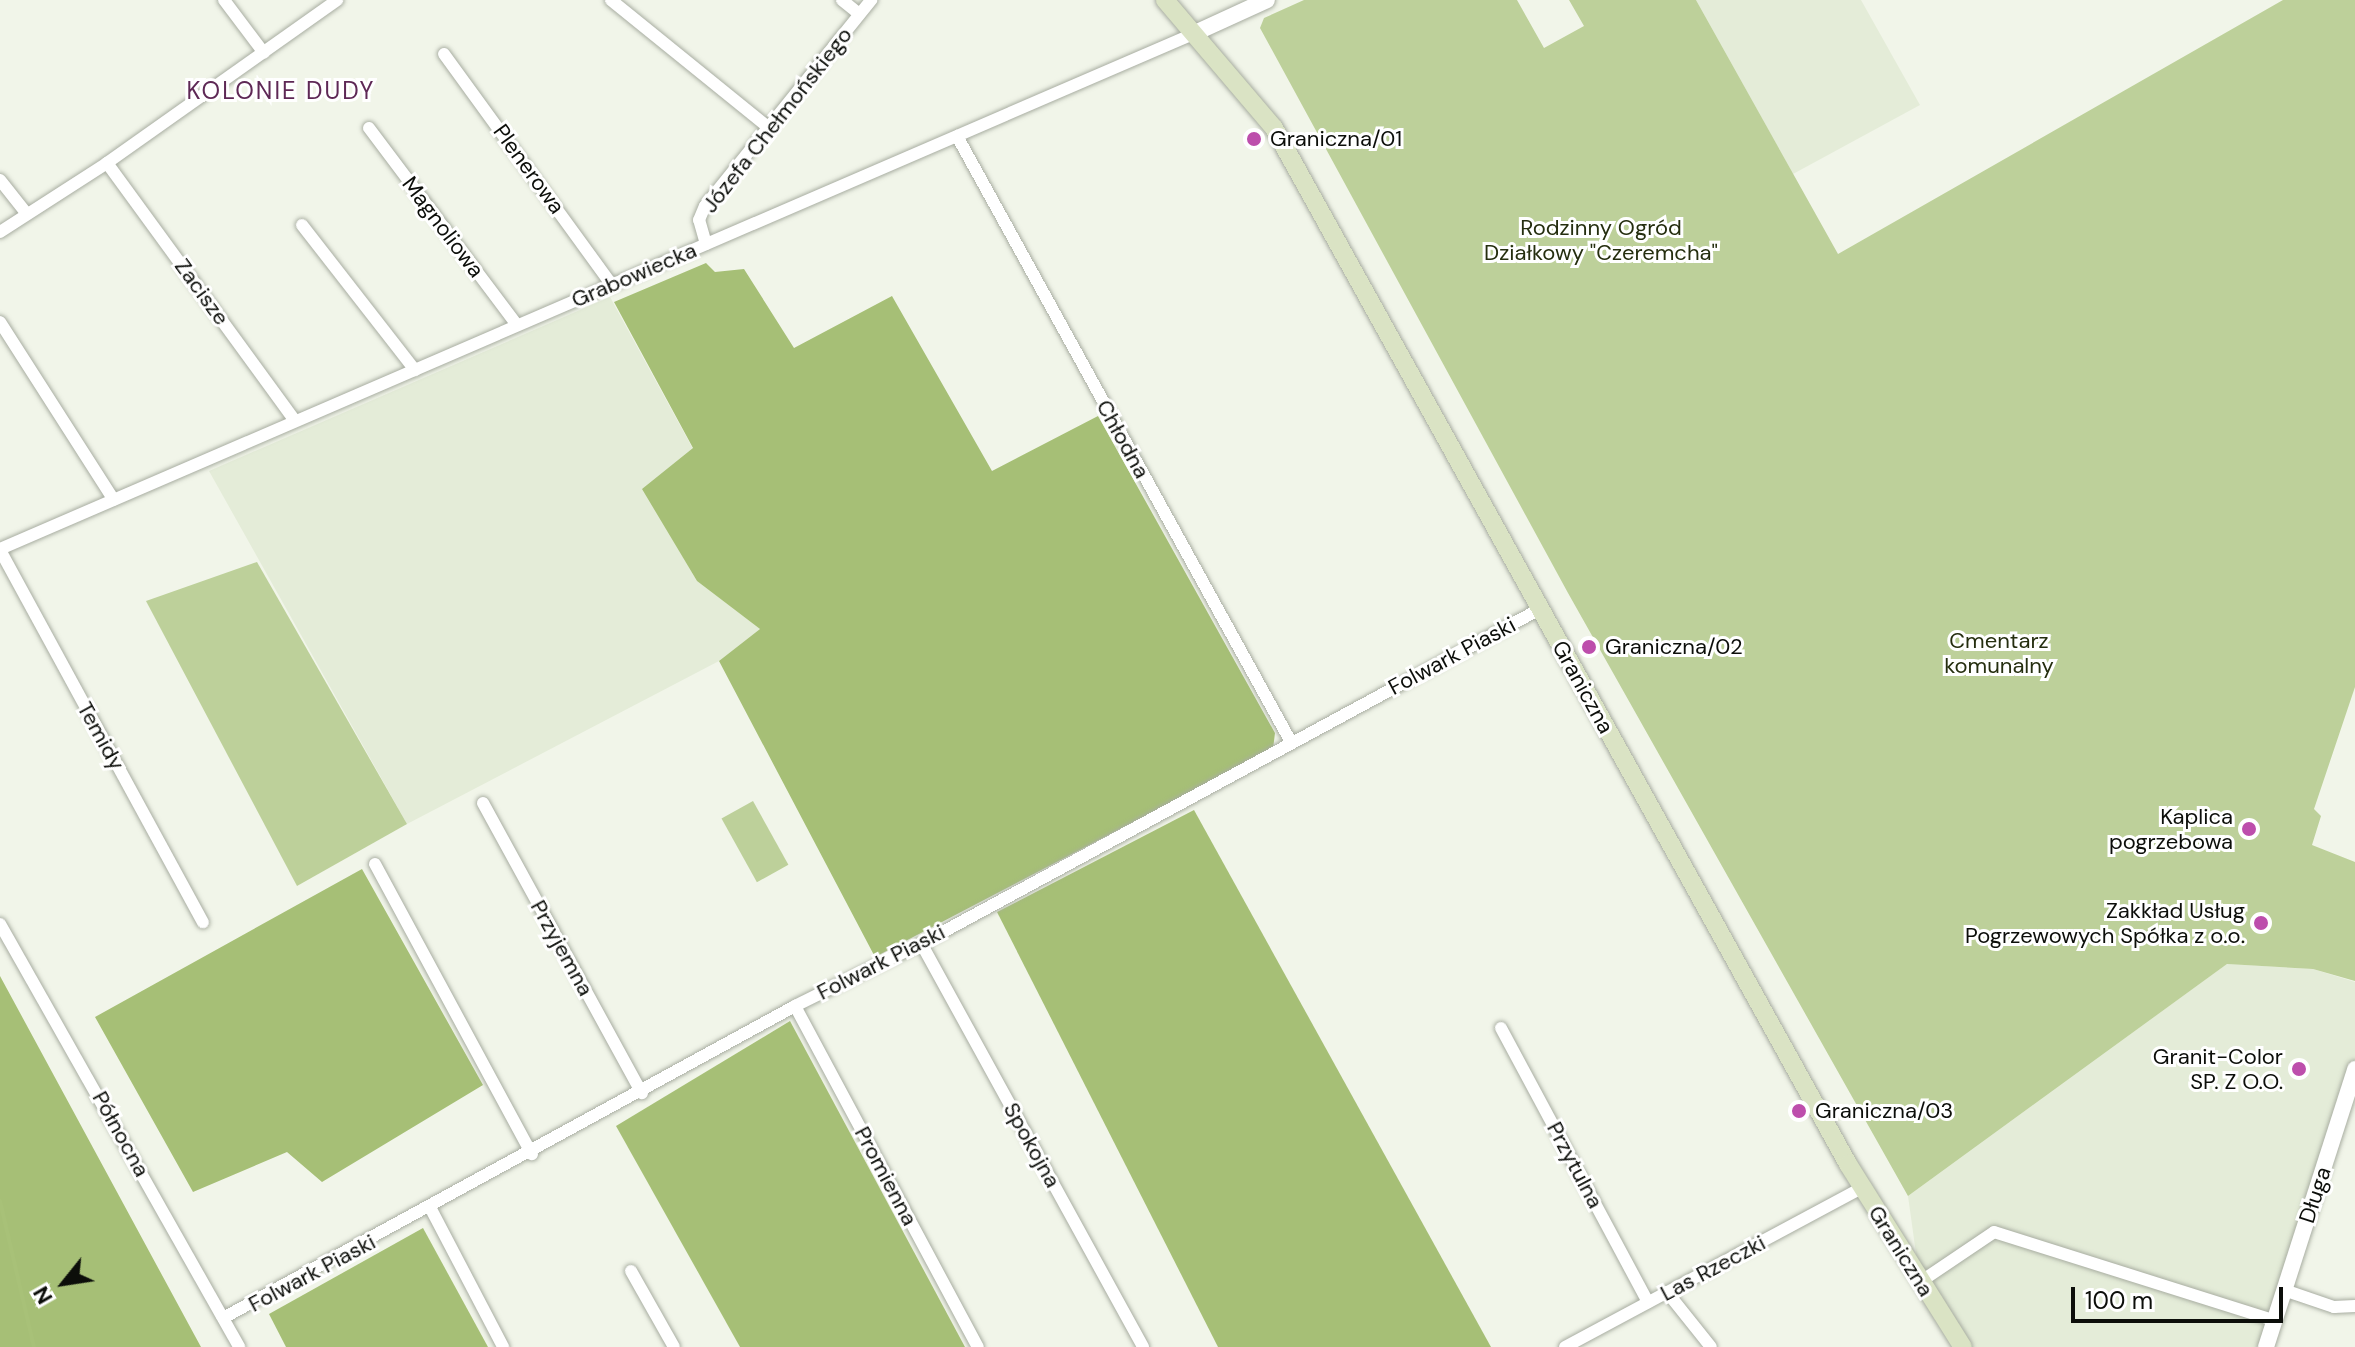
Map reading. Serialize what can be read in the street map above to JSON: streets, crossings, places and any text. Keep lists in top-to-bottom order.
{
  "streets": {
    "main road": ["Graniczna"],
    "street": [
      "Józefa Chełmońskiego",
      "Plenerowa",
      "Magnoliowa",
      "Grabowiecka",
      "Zacisze",
      "Chłodna",
      "Folwark Piaski",
      "Temidy",
      "Przyjemna",
      "Północna",
      "Spokojna",
      "Przytulna",
      "Promienna",
      "Długa",
      "Las Rzeczki"
    ]
  },
  "crossings": [
    ["Józefa Chełmońskiego", "Grabowiecka"],
    ["Plenerowa", "Grabowiecka"],
    ["Magnoliowa", "Grabowiecka"],
    ["Grabowiecka", "Zacisze"],
    ["Grabowiecka", "Chłodna"],
    ["Grabowiecka", "Graniczna"],
    ["Grabowiecka", "Temidy"],
    ["Chłodna", "Folwark Piaski"],
    ["Folwark Piaski", "Graniczna"],
    ["Folwark Piaski", "Przyjemna"],
    ["Folwark Piaski", "Północna"],
    ["Folwark Piaski", "Spokojna"],
    ["Folwark Piaski", "Promienna"],
    ["Graniczna", "Las Rzeczki"],
    ["Przytulna", "Las Rzeczki"]
  ],
  "districts": ["KOLONIE DUDY"],
  "parks": ["Rodzinny Ogród Działkowy \"Czeremcha\"", "Cmentarz komunalny"],
  "places": [
    "Graniczna/01",
    "Graniczna/02",
    "Kaplica pogrzebowa",
    "Zakkład Usług Pogrzewowych Spółka z o.o.",
    "Granit-Color SP. Z O.O.",
    "Graniczna/03"
  ],
  "scale_bar": "100 m",
  "north": "bottom left"
}
